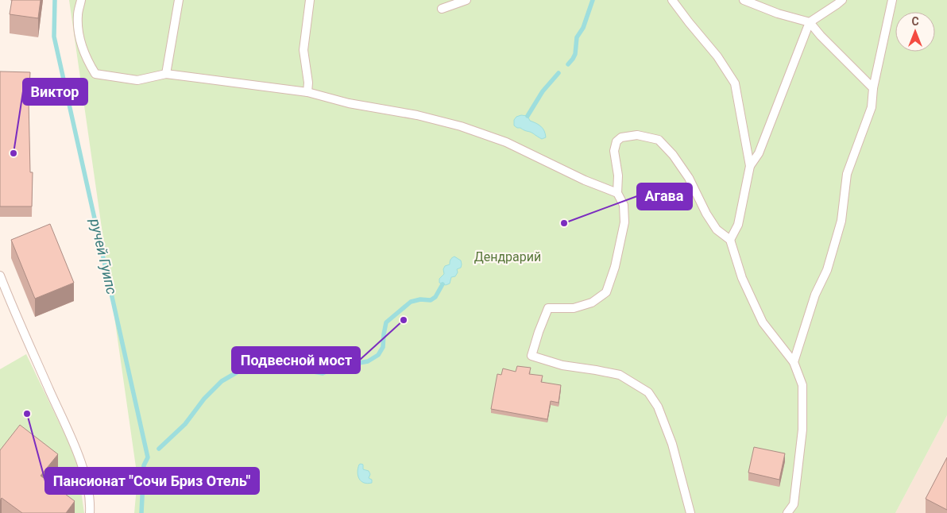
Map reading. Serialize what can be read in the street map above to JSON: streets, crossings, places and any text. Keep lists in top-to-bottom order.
{
  "water": ["ручей Гуипс"],
  "parks": ["Дендрарий"],
  "places": [
    "Виктор",
    "Агава",
    "Подвесной мост",
    "Пансионат \"Сочи Бриз Отель\""
  ],
  "north": "top"
}
